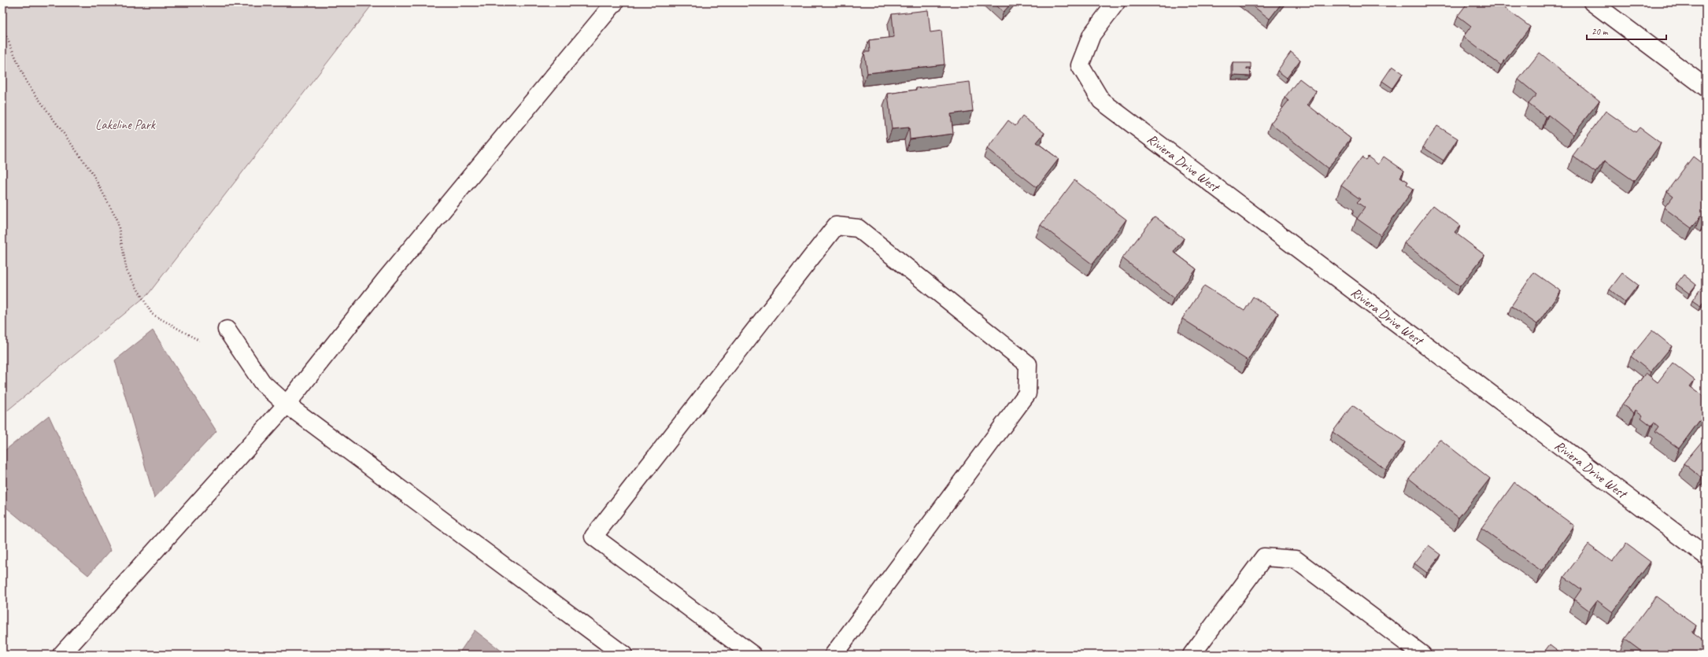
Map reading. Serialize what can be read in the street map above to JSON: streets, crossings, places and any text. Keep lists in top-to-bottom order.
{
  "streets": {
    "street": ["Riviera Drive West"]
  },
  "parks": ["Lakeline Park"],
  "scale_bar": "20 m"
}
